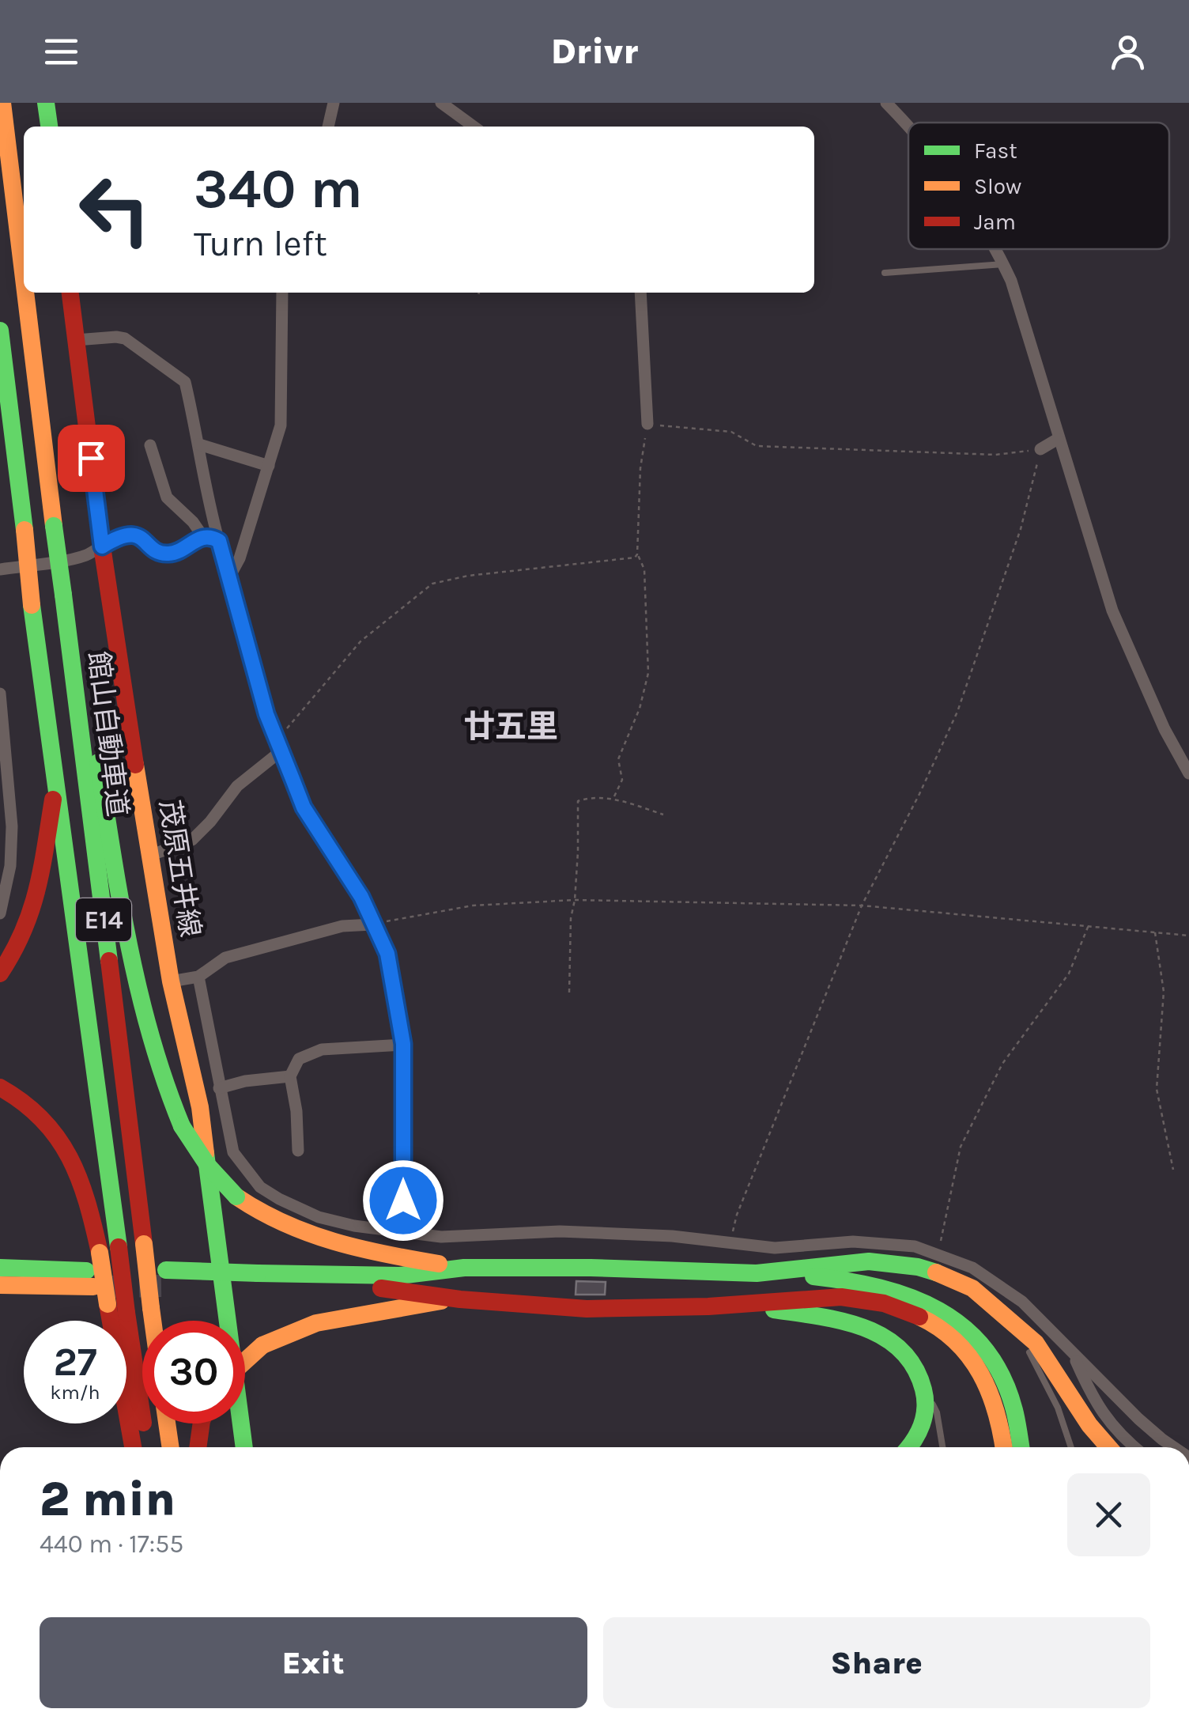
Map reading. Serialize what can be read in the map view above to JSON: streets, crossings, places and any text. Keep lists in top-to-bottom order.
{
  "streets": {
    "main road": ["館山自動車道", "茂原五井線", "E14"]
  },
  "districts": ["廿五里"],
  "legend": ["Fast", "Slow", "Jam"],
  "page": {
    "header": "Drivr",
    "turn": ["340 m", "Turn left"],
    "speed": "27 km/h",
    "limit": "30",
    "heading": ["2 min", "440 m · 17:55"],
    "buttons": ["Exit", "Share"]
  }
}
